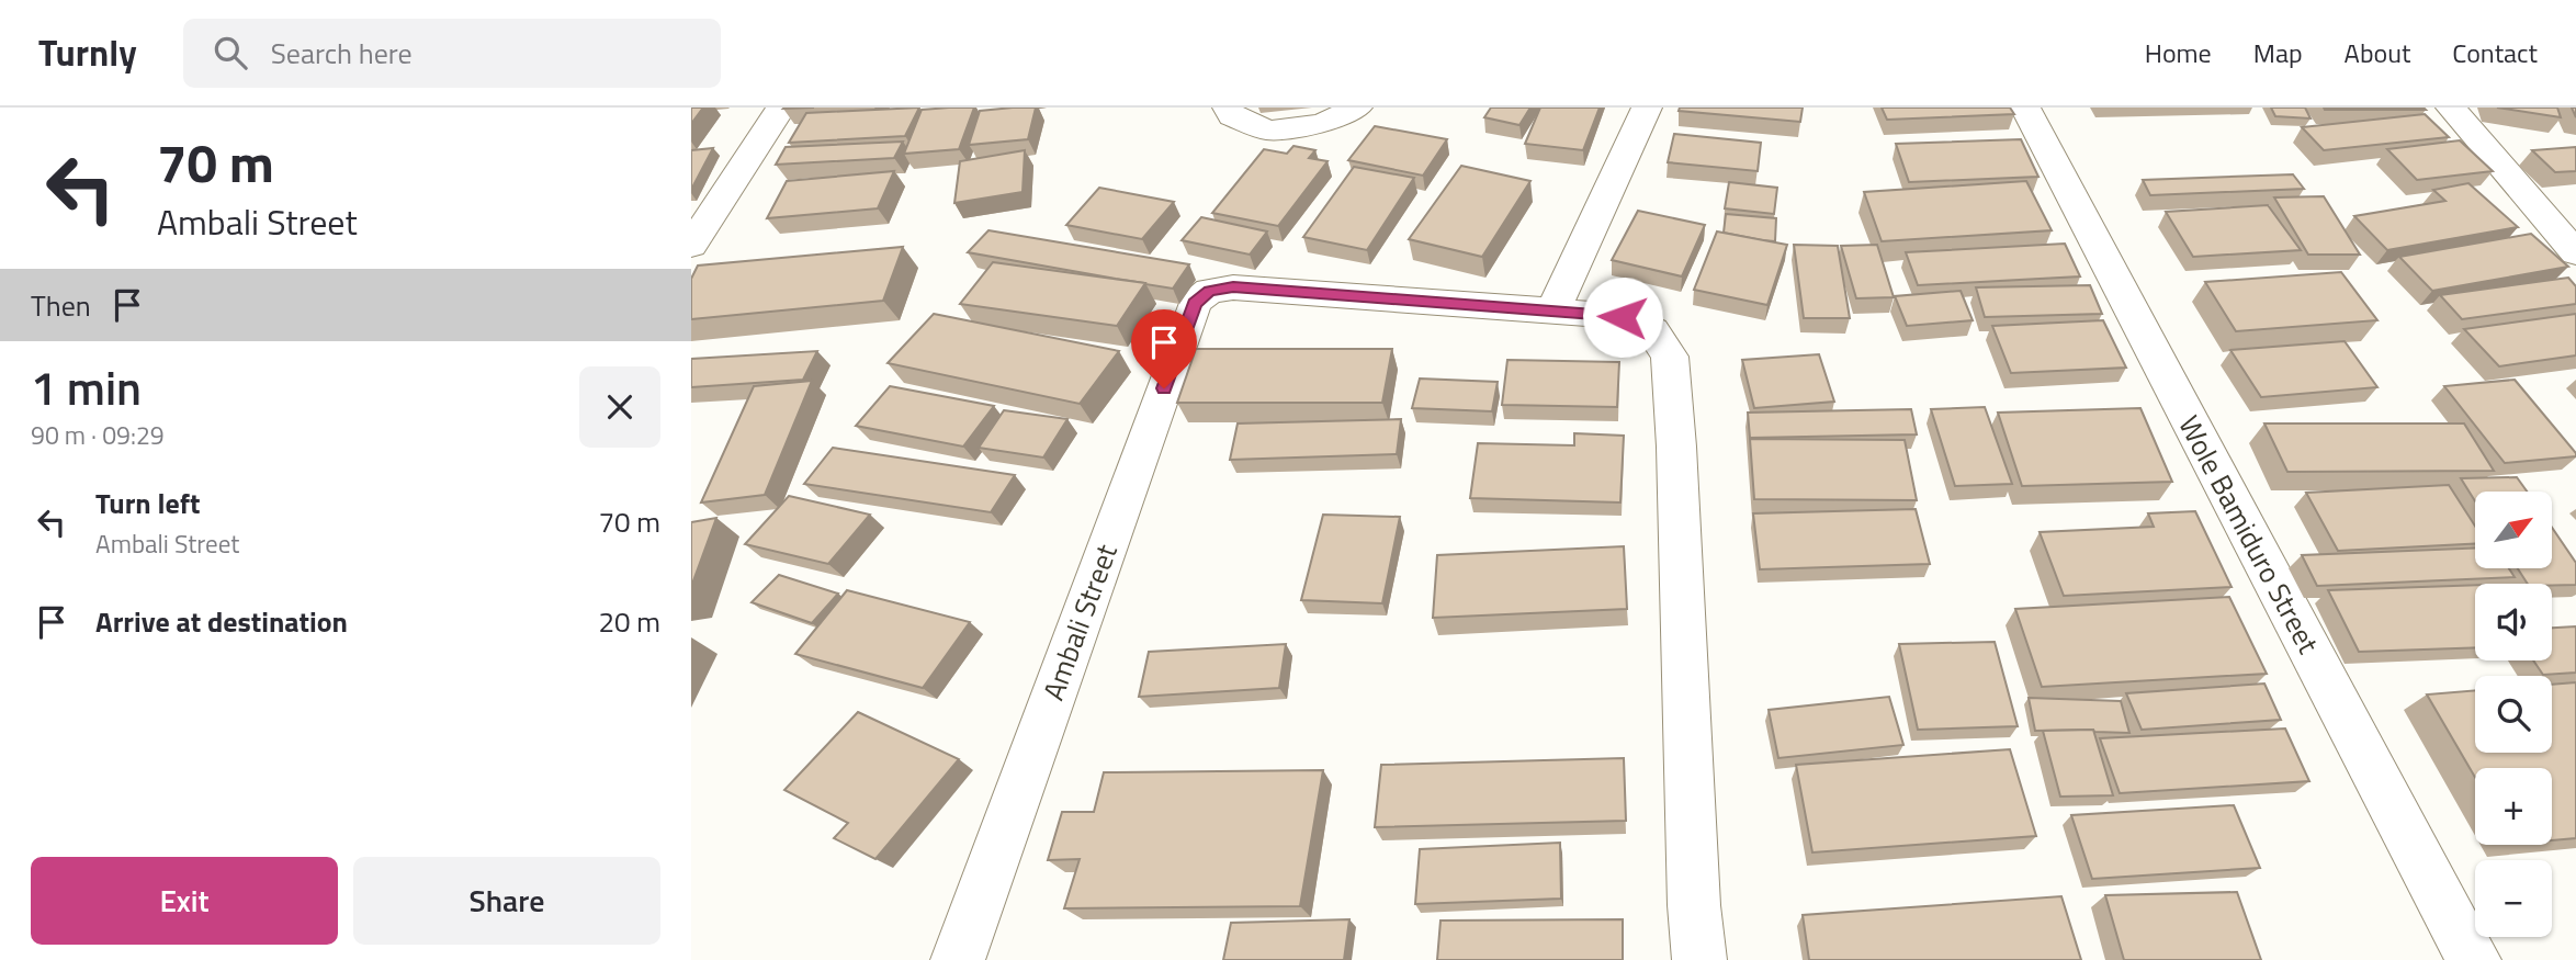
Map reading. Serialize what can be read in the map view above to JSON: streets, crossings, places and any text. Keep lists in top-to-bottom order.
{
  "streets": {
    "street": ["Wole Bamiduro Street", "Ambali Street"]
  },
  "north": "top right",
  "page": {
    "header": "Turnly",
    "search": "Search here",
    "nav": [
      "Home",
      "Map",
      "About",
      "Contact"
    ],
    "turn": ["70 m", "Ambali Street"],
    "then": "Then",
    "heading": ["1 min", "90 m · 09:29"],
    "list": [
      {
        "name": "Turn left",
        "note": "Ambali Street",
        "value": "70 m"
      },
      {
        "name": "Arrive at destination",
        "value": "20 m"
      }
    ],
    "map_buttons": ["+", "−"],
    "buttons": ["Exit", "Share"]
  }
}
